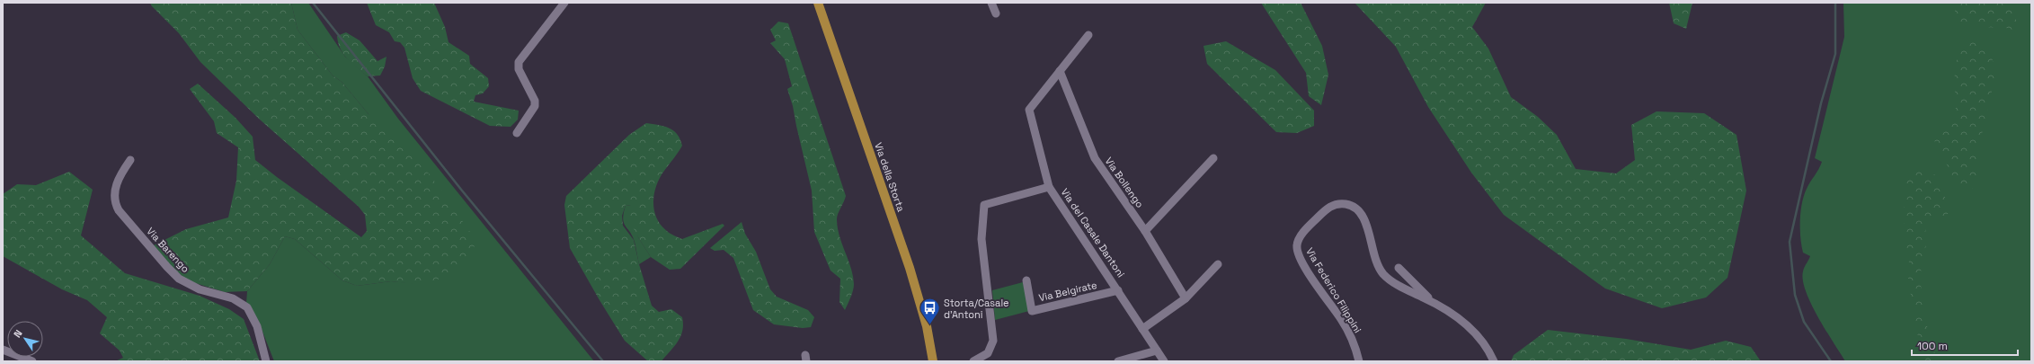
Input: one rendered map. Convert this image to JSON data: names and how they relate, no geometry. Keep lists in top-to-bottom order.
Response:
{
  "streets": {
    "main road": ["Via della Storta"],
    "street": [
      "Via Bollengo",
      "Via del Casale Dantoni",
      "Via Barengo",
      "Via Federico Filippini",
      "Via Belgirate"
    ]
  },
  "crossings": [
    ["Via del Casale Dantoni", "Via Belgirate"]
  ],
  "places": {
    "bus stop": ["Storta/Casale d'Antoni"]
  },
  "scale_bar": "100 m",
  "north": "top left"
}
